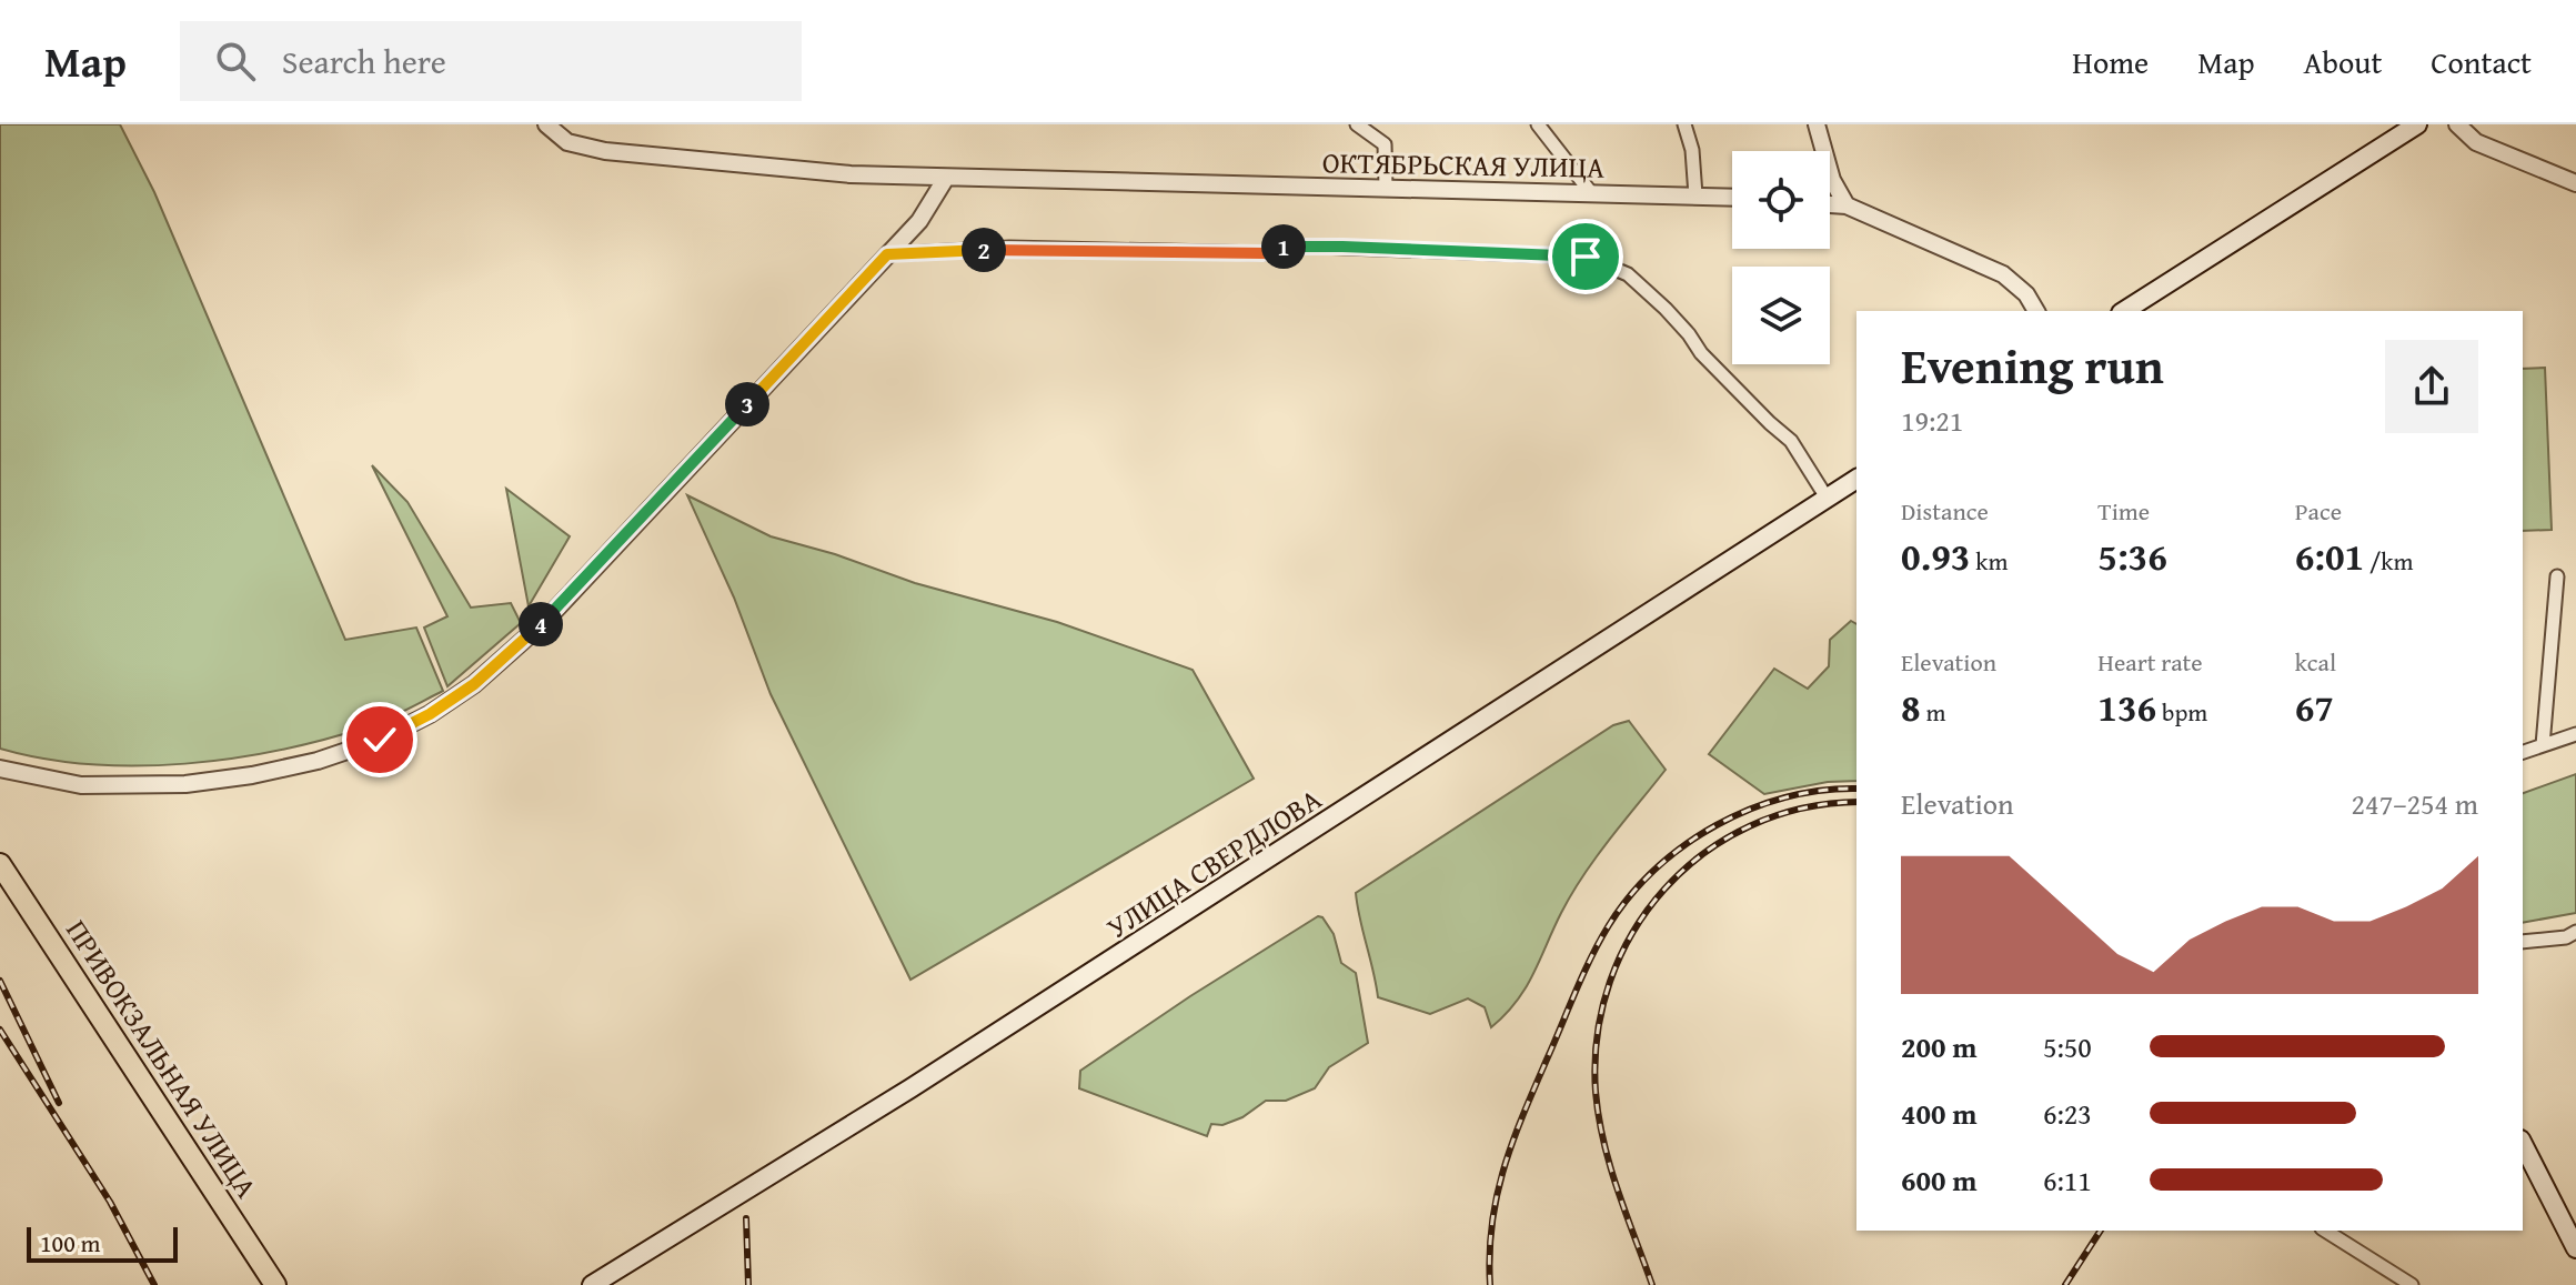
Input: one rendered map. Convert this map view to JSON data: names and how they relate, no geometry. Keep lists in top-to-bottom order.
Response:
{
  "streets": {
    "main road": ["УЛИЦА СВЕРДЛОВА", "ПРИВОКЗАЛЬНАЯ УЛИЦА"],
    "street": ["ОКТЯБРЬСКАЯ УЛИЦА"]
  },
  "scale_bar": "100 m",
  "page": {
    "header": "Map",
    "search": "Search here",
    "nav": [
      "Home",
      "Map",
      "About",
      "Contact"
    ],
    "pins": [
      "1",
      "2",
      "3",
      "4"
    ],
    "heading": ["Evening run", "19:21"],
    "stats": [
      ["Distance", "0.93 km"],
      ["Time", "5:36"],
      ["Pace", "6:01 /km"],
      ["Elevation", "8 m"],
      ["Heart rate", "136 bpm"],
      ["kcal", "67"]
    ],
    "chart": ["Elevation", "247–254 m"],
    "list": [
      {
        "name": "200 m",
        "note": "5:50"
      },
      {
        "name": "400 m",
        "note": "6:23"
      },
      {
        "name": "600 m",
        "note": "6:11"
      }
    ],
    "scale": "100 m"
  }
}
